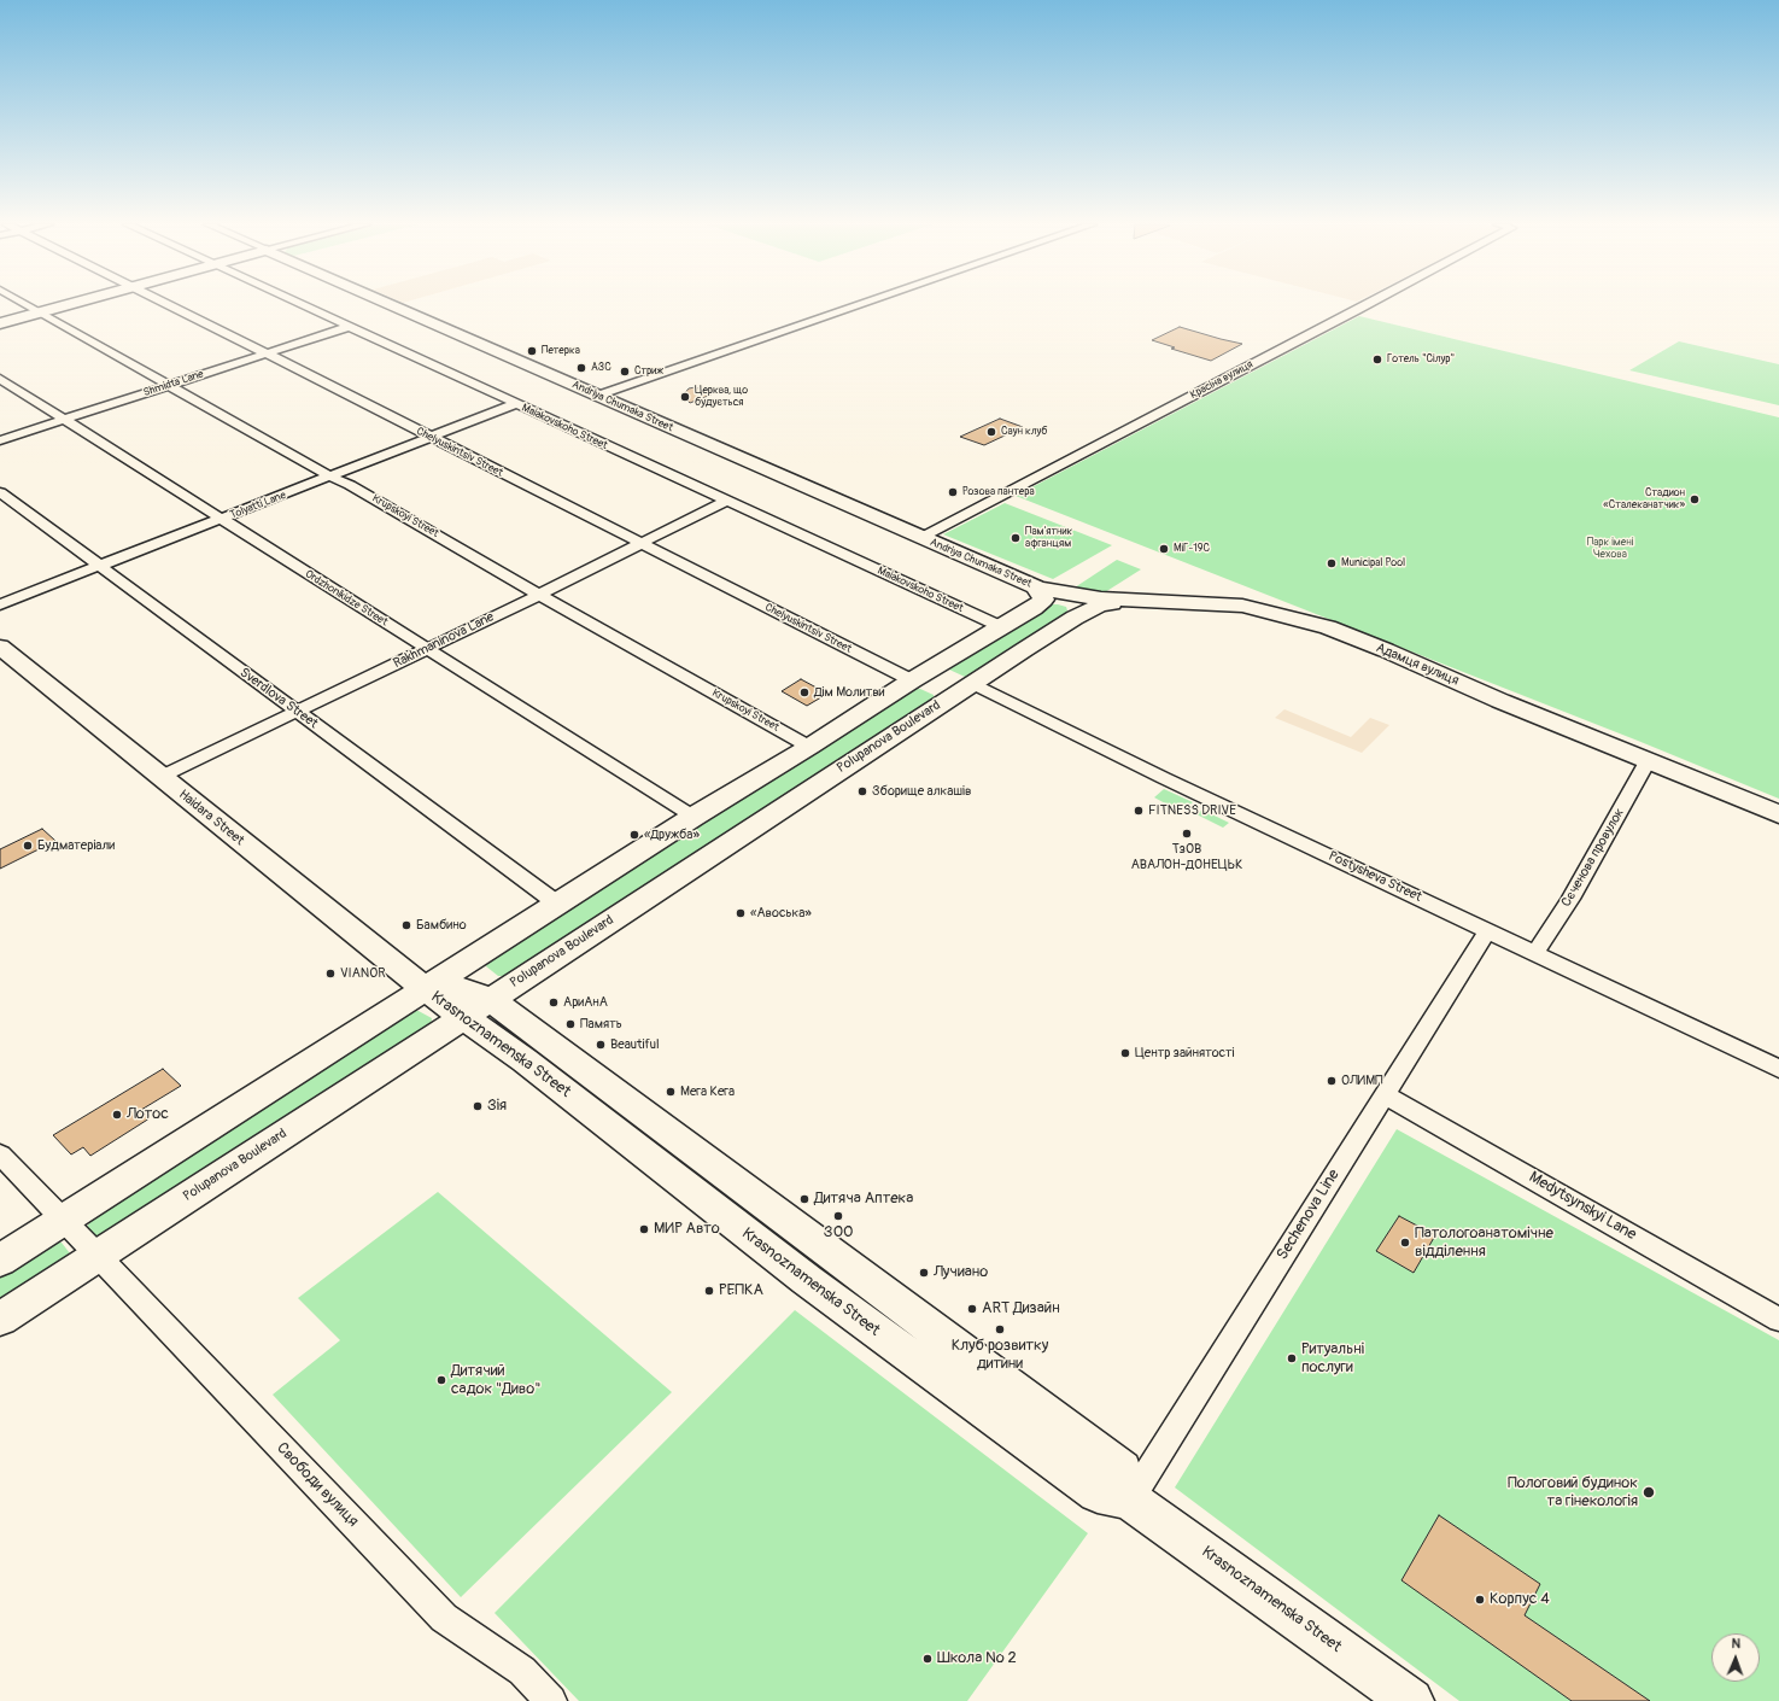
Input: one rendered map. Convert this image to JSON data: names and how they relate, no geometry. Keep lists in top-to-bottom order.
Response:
{
  "streets": {
    "street": [
      "Красіна вулиця",
      "Shmidta Lane",
      "Andriya Chumaka Street",
      "Maiakovskoho Street",
      "Chelyuskintsiv Street",
      "Tolyatti Lane",
      "Krupskoyi Street",
      "Ordzhonikidze Street",
      "Rakhmaninova Lane",
      "Адамця вулиця",
      "Sverdlova Street",
      "Polupanova Boulevard",
      "Haidara Street",
      "Сєченова провулок",
      "Postysheva Street",
      "Krasnoznamenska Street",
      "Medytsynskyi Lane",
      "Sechenova Line",
      "Свободи вулиця"
    ]
  },
  "crossings": [
    ["Красіна вулиця", "Andriya Chumaka Street"],
    ["Shmidta Lane", "Maiakovskoho Street"],
    ["Shmidta Lane", "Chelyuskintsiv Street"],
    ["Shmidta Lane", "Krupskoyi Street"],
    ["Shmidta Lane", "Ordzhonikidze Street"],
    ["Andriya Chumaka Street", "Polupanova Boulevard"],
    ["Maiakovskoho Street", "Tolyatti Lane"],
    ["Maiakovskoho Street", "Rakhmaninova Lane"],
    ["Chelyuskintsiv Street", "Tolyatti Lane"],
    ["Chelyuskintsiv Street", "Rakhmaninova Lane"],
    ["Tolyatti Lane", "Krupskoyi Street"],
    ["Tolyatti Lane", "Ordzhonikidze Street"],
    ["Tolyatti Lane", "Sverdlova Street"],
    ["Krupskoyi Street", "Rakhmaninova Lane"],
    ["Ordzhonikidze Street", "Rakhmaninova Lane"],
    ["Rakhmaninova Lane", "Sverdlova Street"],
    ["Rakhmaninova Lane", "Haidara Street"],
    ["Адамця вулиця", "Polupanova Boulevard"],
    ["Адамця вулиця", "Сєченова провулок"],
    ["Polupanova Boulevard", "Postysheva Street"],
    ["Polupanova Boulevard", "Krasnoznamenska Street"],
    ["Polupanova Boulevard", "Свободи вулиця"],
    ["Haidara Street", "Krasnoznamenska Street"],
    ["Сєченова провулок", "Postysheva Street"],
    ["Postysheva Street", "Sechenova Line"],
    ["Krasnoznamenska Street", "Sechenova Line"],
    ["Medytsynskyi Lane", "Sechenova Line"]
  ],
  "parks": ["Парк імені Чехова"],
  "places": [
    "Петерка",
    "Готель \"Сілур\"",
    "АЗС",
    "Стриж",
    "Церква, що будується",
    "Саун клуб",
    "Розова пантера",
    "Стадион «Сталеканатчик»",
    "Пам'ятник афганцям",
    "МіГ-19С",
    "Municipal Pool",
    "Дім Молитви",
    "Зборище алкашів",
    "FITNESS DRIVE",
    "ТзОВ АВАЛОН-ДОНЕЦЬК",
    "«Дружба»",
    "Будматеріали",
    "«Авоська»",
    "Бамбино",
    "VIANOR",
    "АриАнА",
    "Память",
    "Beautiful",
    "Центр зайнятості",
    "ОЛИМП",
    "Мега Кега",
    "Зія",
    "Лотос",
    "Дитяча Аптека",
    "ЗОО",
    "МИР Авто",
    "Патологоанатомічне відділення",
    "Лучиано",
    "РЕПКА",
    "ART Дизайн",
    "Клуб розвитку дитини",
    "Ритуальні послуги",
    "Дитячий садок \"Диво\"",
    "Пологовий будинок та гінекологія",
    "Корпус 4",
    "Школа № 2"
  ],
  "north": "top"
}
